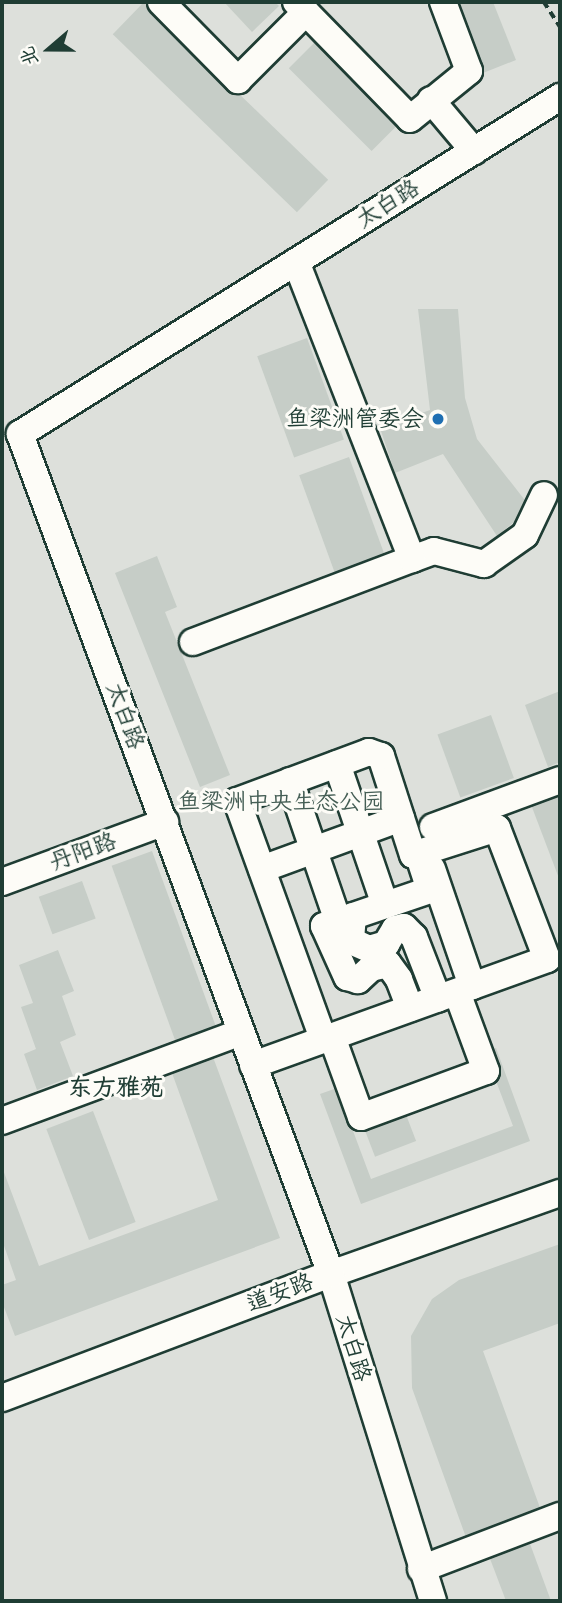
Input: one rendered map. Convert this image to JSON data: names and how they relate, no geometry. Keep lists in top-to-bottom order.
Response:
{
  "streets": {
    "street": ["太白路", "丹阳路", "道安路"]
  },
  "crossings": [
    ["太白路", "丹阳路"],
    ["太白路", "道安路"]
  ],
  "districts": ["东方雅苑"],
  "parks": ["鱼梁洲中央生态公园"],
  "places": ["鱼梁洲管委会"],
  "north": "left"
}
